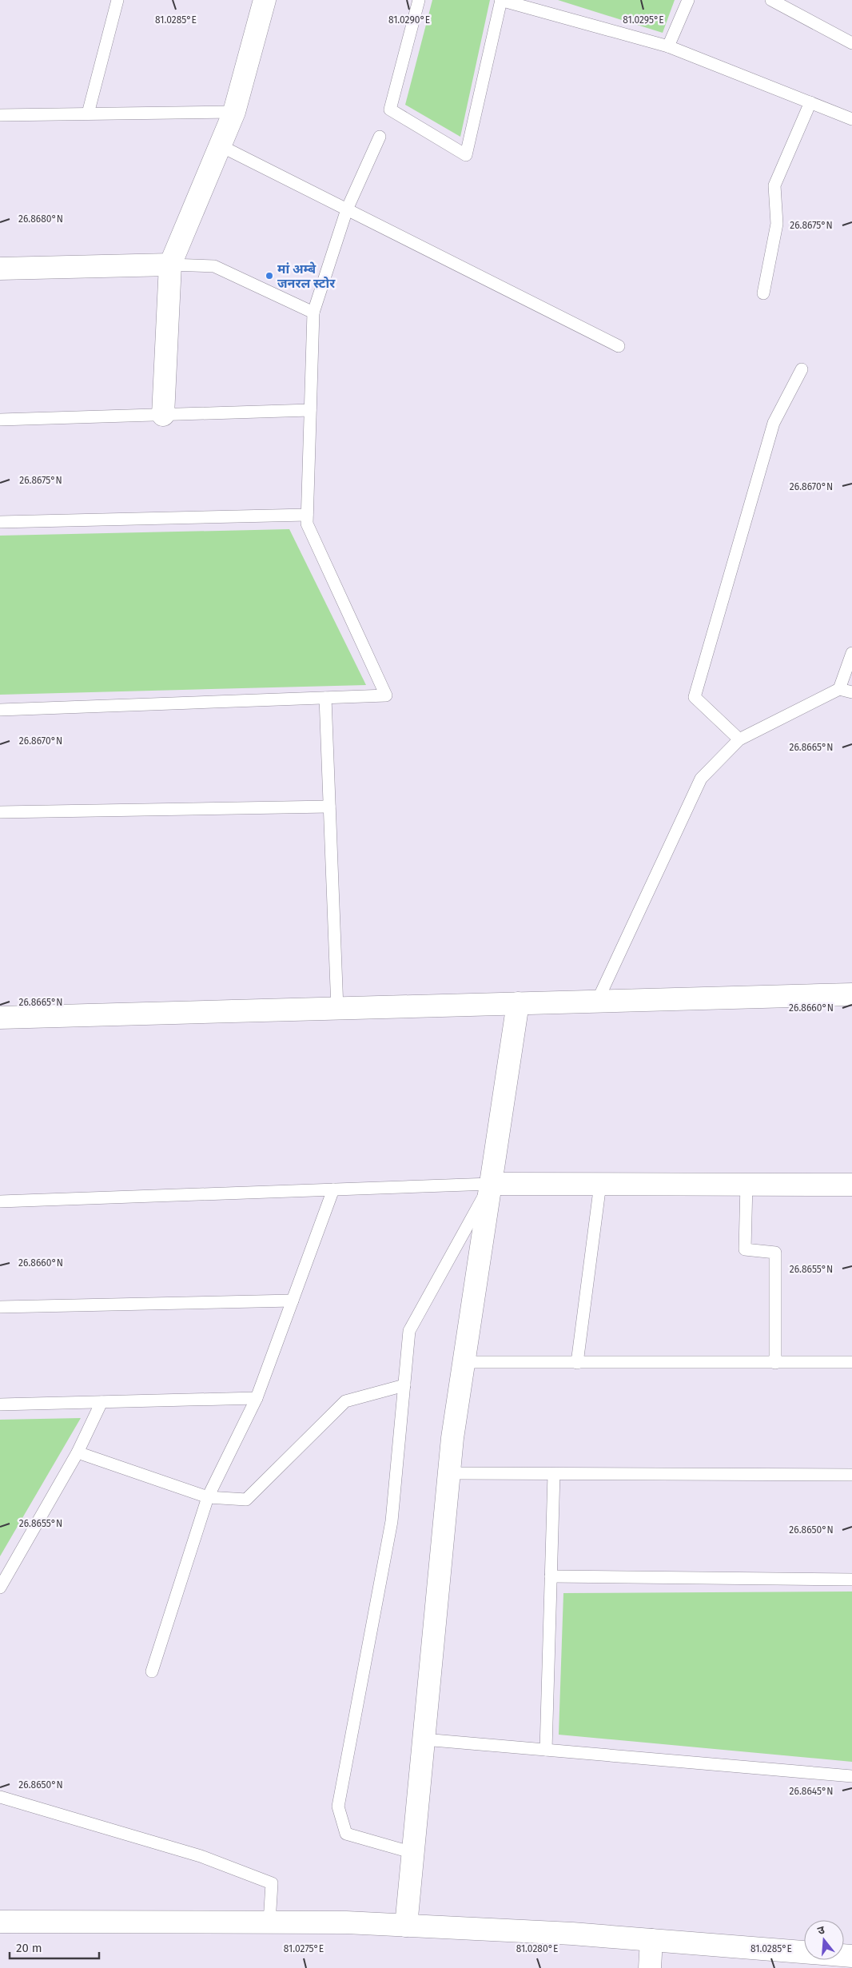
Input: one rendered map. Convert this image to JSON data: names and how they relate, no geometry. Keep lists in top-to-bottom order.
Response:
{
  "places": ["मां अम्बे जनरल स्टोर"],
  "scale_bar": "20 m",
  "north": "top",
  "coordinates": [
    "81.0285°E",
    "81.0290°E",
    "81.0295°E",
    "26.8680°N",
    "26.8675°N",
    "26.8670°N",
    "26.8665°N",
    "26.8660°N",
    "26.8655°N",
    "26.8650°N",
    "26.8645°N",
    "81.0275°E",
    "81.0280°E"
  ]
}
